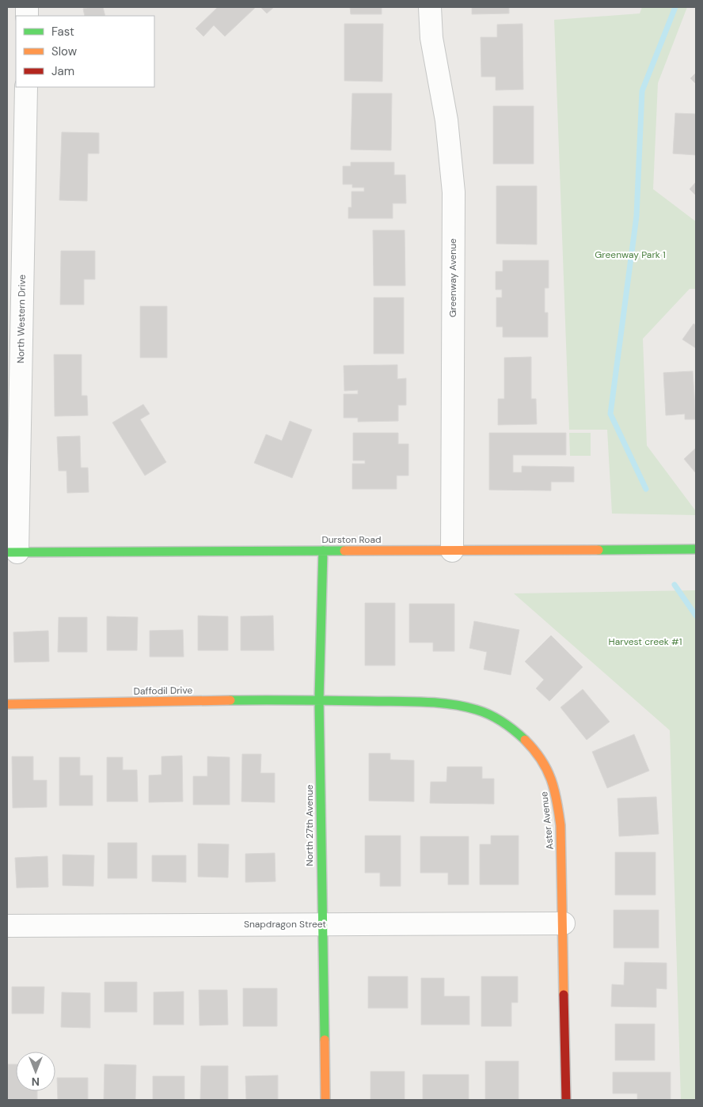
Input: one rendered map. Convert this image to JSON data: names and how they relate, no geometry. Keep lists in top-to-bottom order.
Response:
{
  "streets": {
    "street": [
      "Greenway Avenue",
      "North Western Drive",
      "Durston Road",
      "Daffodil Drive",
      "Aster Avenue",
      "North 27th Avenue",
      "Snapdragon Street"
    ]
  },
  "crossings": [
    ["Greenway Avenue", "Durston Road"],
    ["North Western Drive", "Durston Road"],
    ["Durston Road", "North 27th Avenue"],
    ["Daffodil Drive", "Aster Avenue"],
    ["Daffodil Drive", "North 27th Avenue"],
    ["Aster Avenue", "North 27th Avenue"],
    ["Aster Avenue", "Snapdragon Street"],
    ["North 27th Avenue", "Snapdragon Street"]
  ],
  "parks": ["Greenway Park 1", "Harvest creek #1"],
  "legend": ["Fast", "Slow", "Jam"],
  "north": "bottom"
}
